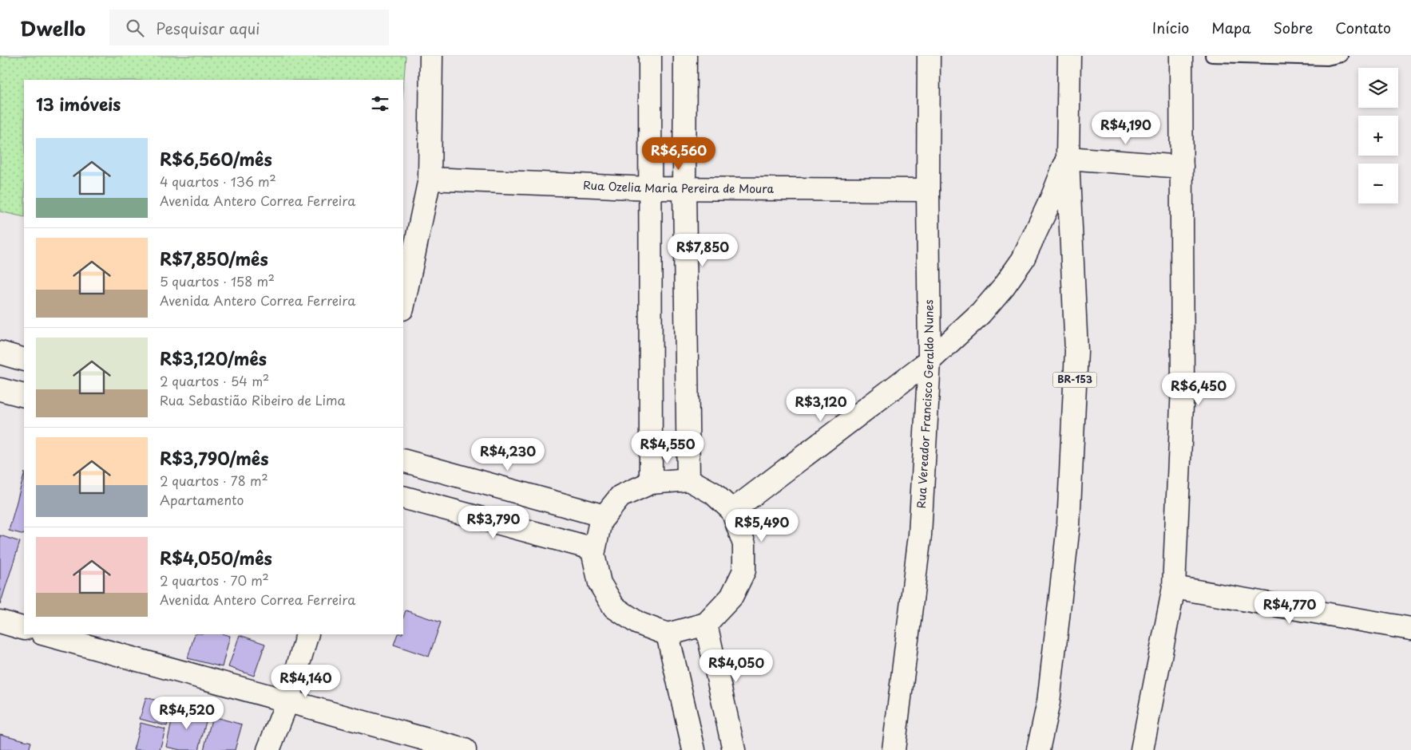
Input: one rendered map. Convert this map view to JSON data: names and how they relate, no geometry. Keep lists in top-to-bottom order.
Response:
{
  "streets": {
    "main road": ["Rua Ozelia Maria Pereira de Moura", "BR-153", "Rua Vereador Francisco Geraldo Nunes"]
  },
  "crossings": [
    ["Rua Ozelia Maria Pereira de Moura", "Rua Vereador Francisco Geraldo Nunes"]
  ],
  "page": {
    "header": "Dwello",
    "search": "Pesquisar aqui",
    "nav": [
      "Início",
      "Mapa",
      "Sobre",
      "Contato"
    ],
    "map_buttons": ["+", "−"],
    "heading": "13 imóveis",
    "price": [
      "R$4,190",
      "R$6,560",
      "R$7,850",
      "R$6,450",
      "R$3,120",
      "R$4,550",
      "R$4,230",
      "R$3,790",
      "R$5,490",
      "R$4,770",
      "R$4,050",
      "R$4,140",
      "R$4,520"
    ],
    "list": [
      {
        "name": "R$6,560/mês",
        "note": "4 quartos · 136 m² · Avenida Antero Correa Ferreira"
      },
      {
        "name": "R$7,850/mês",
        "note": "5 quartos · 158 m² · Avenida Antero Correa Ferreira"
      },
      {
        "name": "R$3,120/mês",
        "note": "2 quartos · 54 m² · Rua Sebastião Ribeiro de Lima"
      },
      {
        "name": "R$3,790/mês",
        "note": "2 quartos · 78 m² · Apartamento"
      },
      {
        "name": "R$4,050/mês",
        "note": "2 quartos · 70 m² · Avenida Antero Correa Ferreira"
      }
    ]
  }
}
